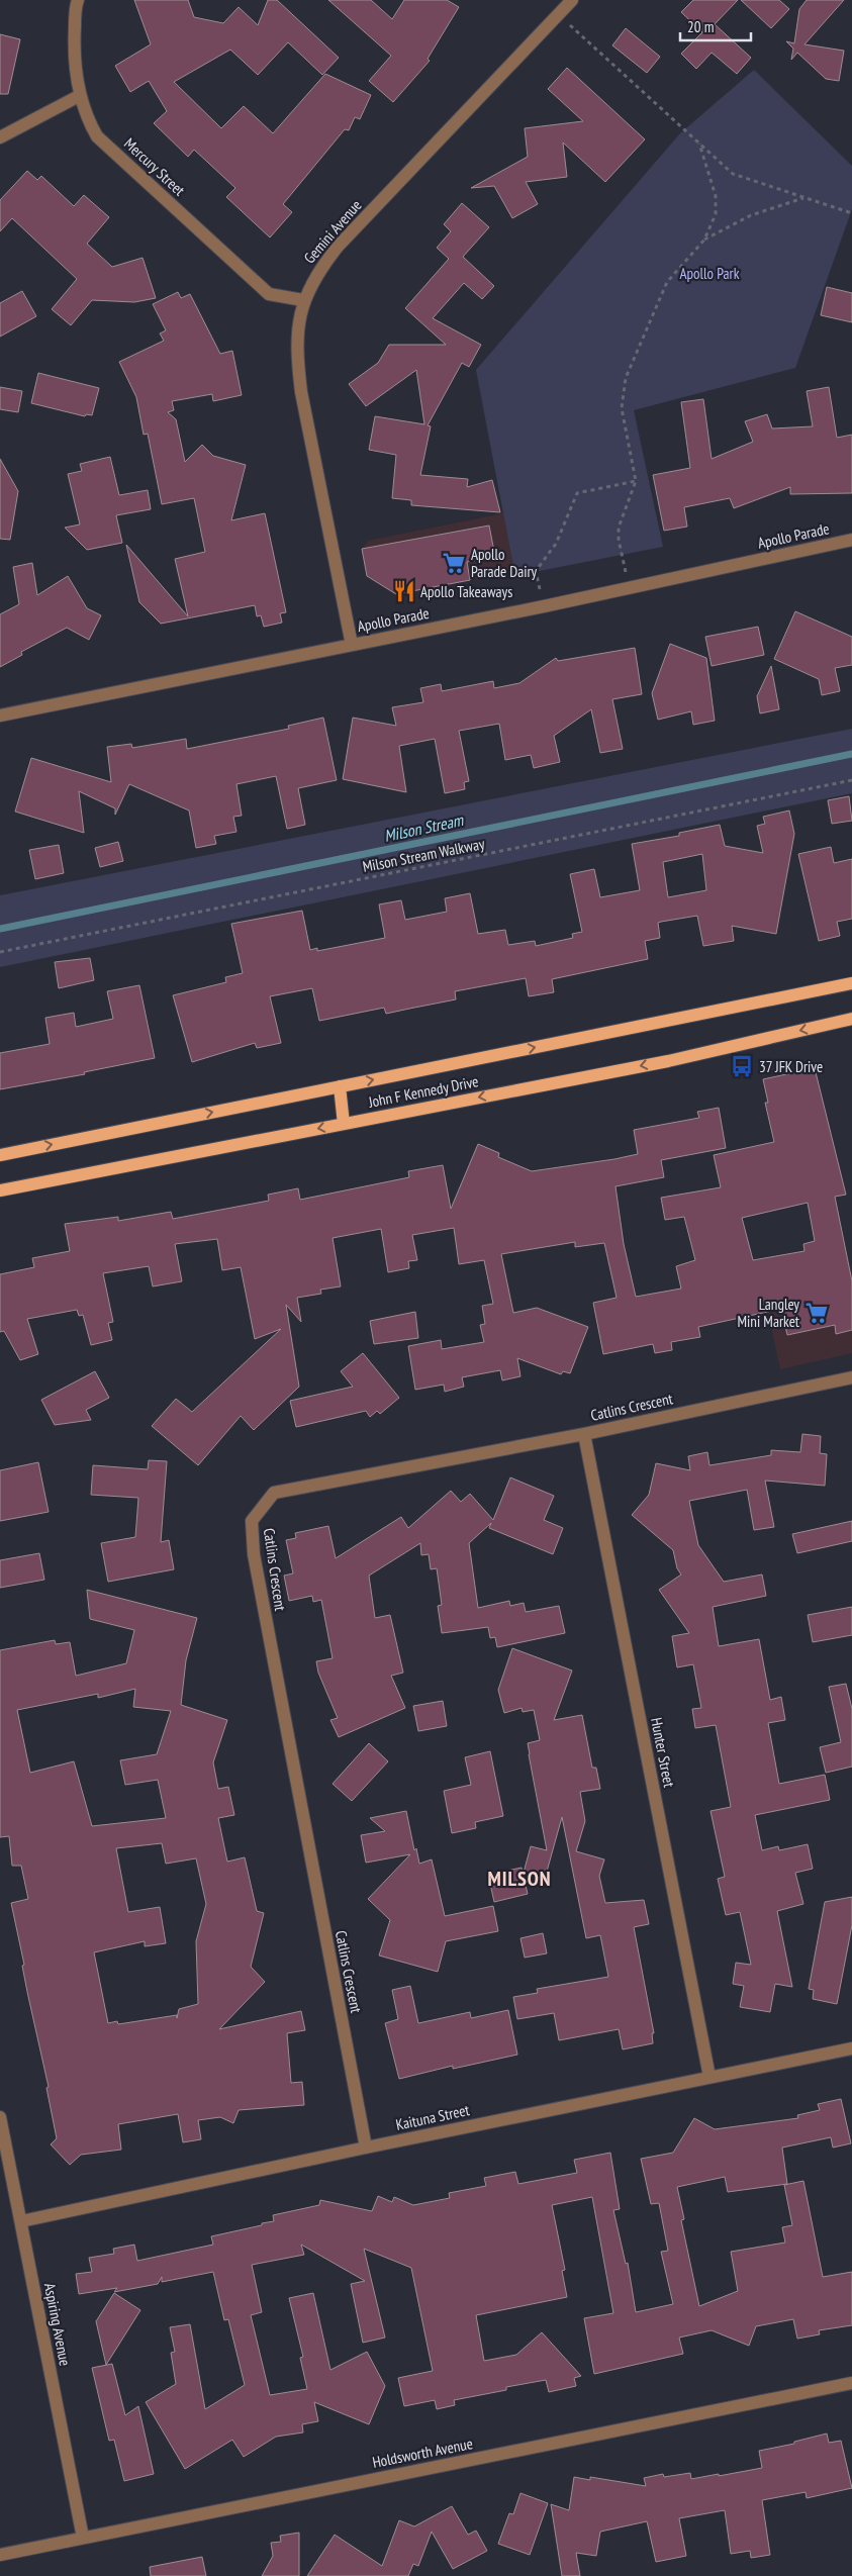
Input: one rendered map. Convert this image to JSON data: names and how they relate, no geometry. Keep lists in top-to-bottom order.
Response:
{
  "streets": {
    "main road": ["John F Kennedy Drive"],
    "street": [
      "Mercury Street",
      "Gemini Avenue",
      "Apollo Parade",
      "Catlins Crescent",
      "Hunter Street",
      "Kaituna Street",
      "Aspiring Avenue",
      "Holdsworth Avenue"
    ],
    "path": ["Milson Stream Walkway"]
  },
  "crossings": [
    ["Mercury Street", "Gemini Avenue"],
    ["Gemini Avenue", "Apollo Parade"],
    ["Catlins Crescent", "Hunter Street"],
    ["Catlins Crescent", "Kaituna Street"],
    ["Hunter Street", "Kaituna Street"],
    ["Kaituna Street", "Aspiring Avenue"],
    ["Aspiring Avenue", "Holdsworth Avenue"]
  ],
  "districts": ["MILSON"],
  "water": ["Milson Stream"],
  "parks": ["Apollo Park"],
  "places": {
    "supermarket": ["Apollo Parade Dairy", "Langley Mini Market"],
    "restaurant": ["Apollo Takeaways"],
    "bus stop": ["37 JFK Drive"]
  },
  "scale_bar": "20 m"
}
